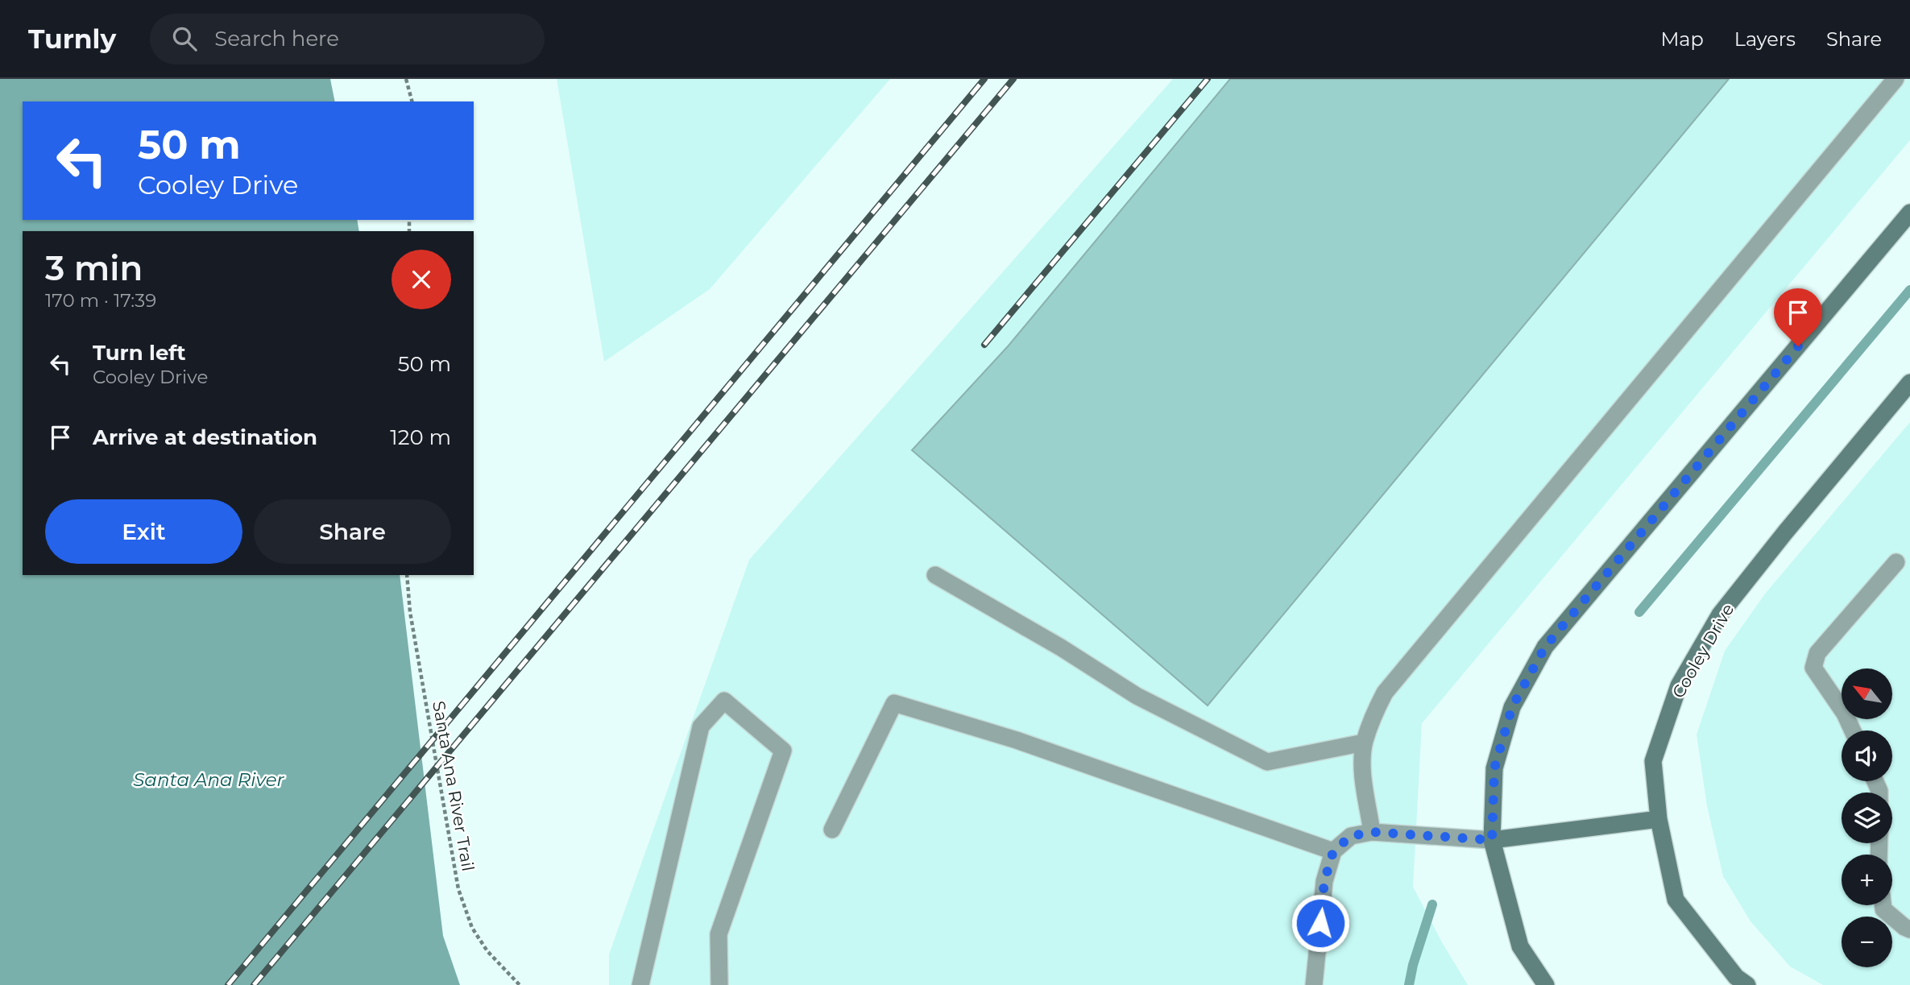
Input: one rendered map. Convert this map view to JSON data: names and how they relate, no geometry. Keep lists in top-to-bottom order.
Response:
{
  "streets": {
    "street": ["Cooley Drive"],
    "path": ["Santa Ana River Trail"]
  },
  "water": ["Santa Ana River"],
  "north": "top left",
  "page": {
    "header": "Turnly",
    "search": "Search here",
    "nav": ["Map", "Layers", "Share"],
    "turn": ["50 m", "Cooley Drive"],
    "heading": ["3 min", "170 m · 17:39"],
    "list": [
      {
        "name": "Turn left",
        "note": "Cooley Drive",
        "value": "50 m"
      },
      {
        "name": "Arrive at destination",
        "value": "120 m"
      }
    ],
    "buttons": ["Exit", "Share"],
    "map_buttons": ["+", "−"]
  }
}
